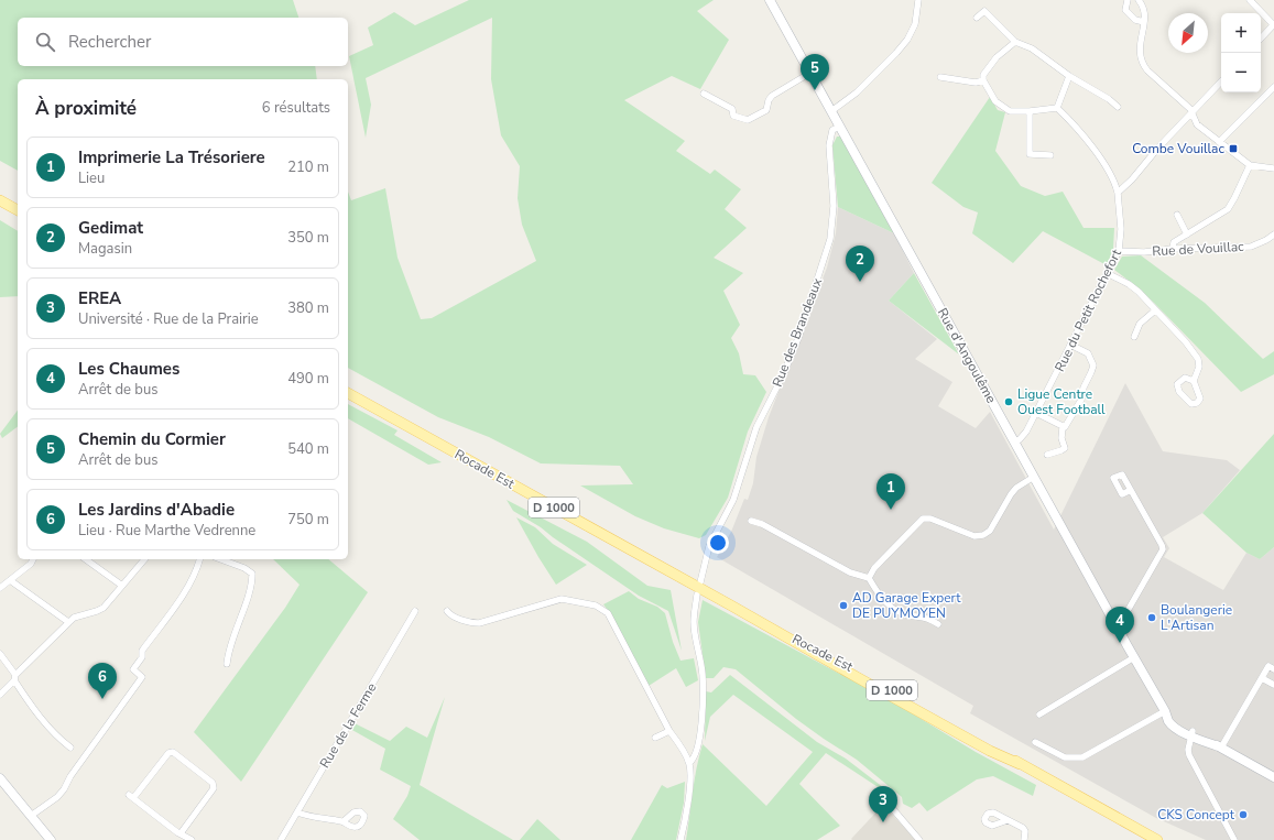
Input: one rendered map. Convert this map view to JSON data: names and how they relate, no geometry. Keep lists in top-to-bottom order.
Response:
{
  "streets": {
    "main road": ["Rocade Est", "D 1000"],
    "street": [
      "Rue de Vouillac",
      "Rue du Petit Rochefort",
      "Rue des Brandeaux",
      "Rue d'Angoulême",
      "Rue de la Ferme"
    ]
  },
  "crossings": [
    ["Rue de Vouillac", "Rue du Petit Rochefort"],
    ["Rue du Petit Rochefort", "Rue d'Angoulême"],
    ["Rue des Brandeaux", "Rue d'Angoulême"]
  ],
  "places": {
    "transit": ["Combe Vouillac"],
    "other": [
      "Ligue Centre Ouest Football",
      "AD Garage Expert DE PUYMOYEN",
      "Boulangerie L'Artisan",
      "CKS Concept"
    ]
  },
  "north": "bottom left",
  "page": {
    "map_buttons": ["+", "−"],
    "search": "Rechercher",
    "pins": [
      "5",
      "2",
      "1",
      "4",
      "6",
      "3"
    ],
    "heading": ["À proximité", "6 résultats"],
    "list": [
      {
        "mark": "1",
        "name": "Imprimerie La Trésoriere",
        "note": "Lieu",
        "value": "210 m"
      },
      {
        "mark": "2",
        "name": "Gedimat",
        "note": "Magasin",
        "value": "350 m"
      },
      {
        "mark": "3",
        "name": "EREA",
        "note": "Université · Rue de la Prairie",
        "value": "380 m"
      },
      {
        "mark": "4",
        "name": "Les Chaumes",
        "note": "Arrêt de bus",
        "value": "490 m"
      },
      {
        "mark": "5",
        "name": "Chemin du Cormier",
        "note": "Arrêt de bus",
        "value": "540 m"
      },
      {
        "mark": "6",
        "name": "Les Jardins d'Abadie",
        "note": "Lieu · Rue Marthe Vedrenne",
        "value": "750 m"
      }
    ]
  }
}
